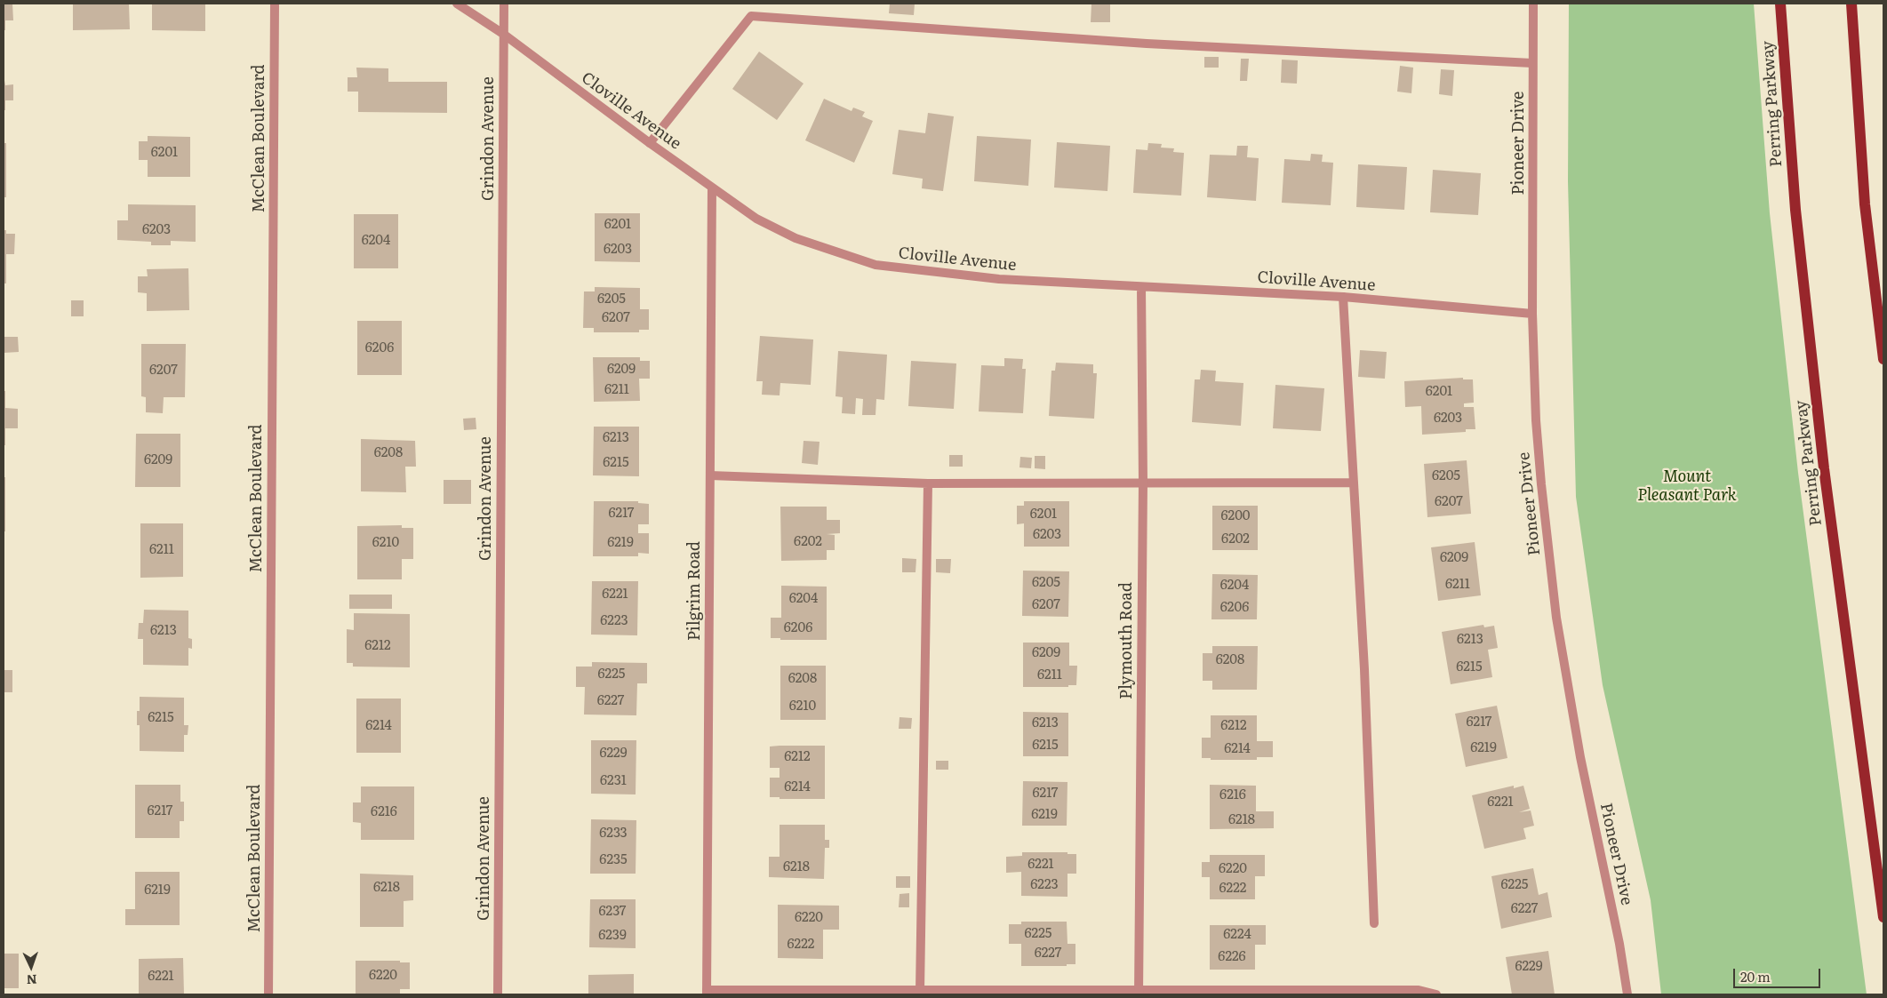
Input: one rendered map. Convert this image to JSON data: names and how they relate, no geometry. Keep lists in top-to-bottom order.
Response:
{
  "streets": {
    "main road": ["Perring Parkway"],
    "street": [
      "Cloville Avenue",
      "McClean Boulevard",
      "Grindon Avenue",
      "Pioneer Drive",
      "Pilgrim Road",
      "Plymouth Road"
    ]
  },
  "crossings": [
    ["Cloville Avenue", "Grindon Avenue"],
    ["Cloville Avenue", "Pioneer Drive"],
    ["Cloville Avenue", "Pilgrim Road"],
    ["Cloville Avenue", "Plymouth Road"]
  ],
  "parks": ["Mount Pleasant Park"],
  "house_numbers": [
    "6201",
    "6201",
    "6203",
    "6204",
    "6203",
    "6205",
    "6207",
    "6206",
    "6209",
    "6207",
    "6211",
    "6201",
    "6203",
    "6213",
    "6208",
    "6209",
    "6215",
    "6205",
    "6207",
    "6217",
    "6201",
    "6200",
    "6203",
    "6202",
    "6202",
    "6210",
    "6219",
    "6211",
    "6209",
    "6205",
    "6211",
    "6204",
    "6221",
    "6204",
    "6207",
    "6206",
    "6223",
    "6206",
    "6213",
    "6213",
    "6212",
    "6209",
    "6208",
    "6215",
    "6225",
    "6211",
    "6208",
    "6227",
    "6210",
    "6215",
    "6217",
    "6213",
    "6214",
    "6212",
    "6215",
    "6219",
    "6214",
    "6229",
    "6212",
    "6231",
    "6214",
    "6217",
    "6216",
    "6221",
    "6217",
    "6216",
    "6219",
    "6218",
    "6233",
    "6235",
    "6221",
    "6218",
    "6220",
    "6223",
    "6225",
    "6218",
    "6222",
    "6219",
    "6227",
    "6237",
    "6220",
    "6225",
    "6224",
    "6239",
    "6222",
    "6227",
    "6226",
    "6229",
    "6220",
    "6221"
  ],
  "scale_bar": "20 m",
  "north": "bottom"
}
